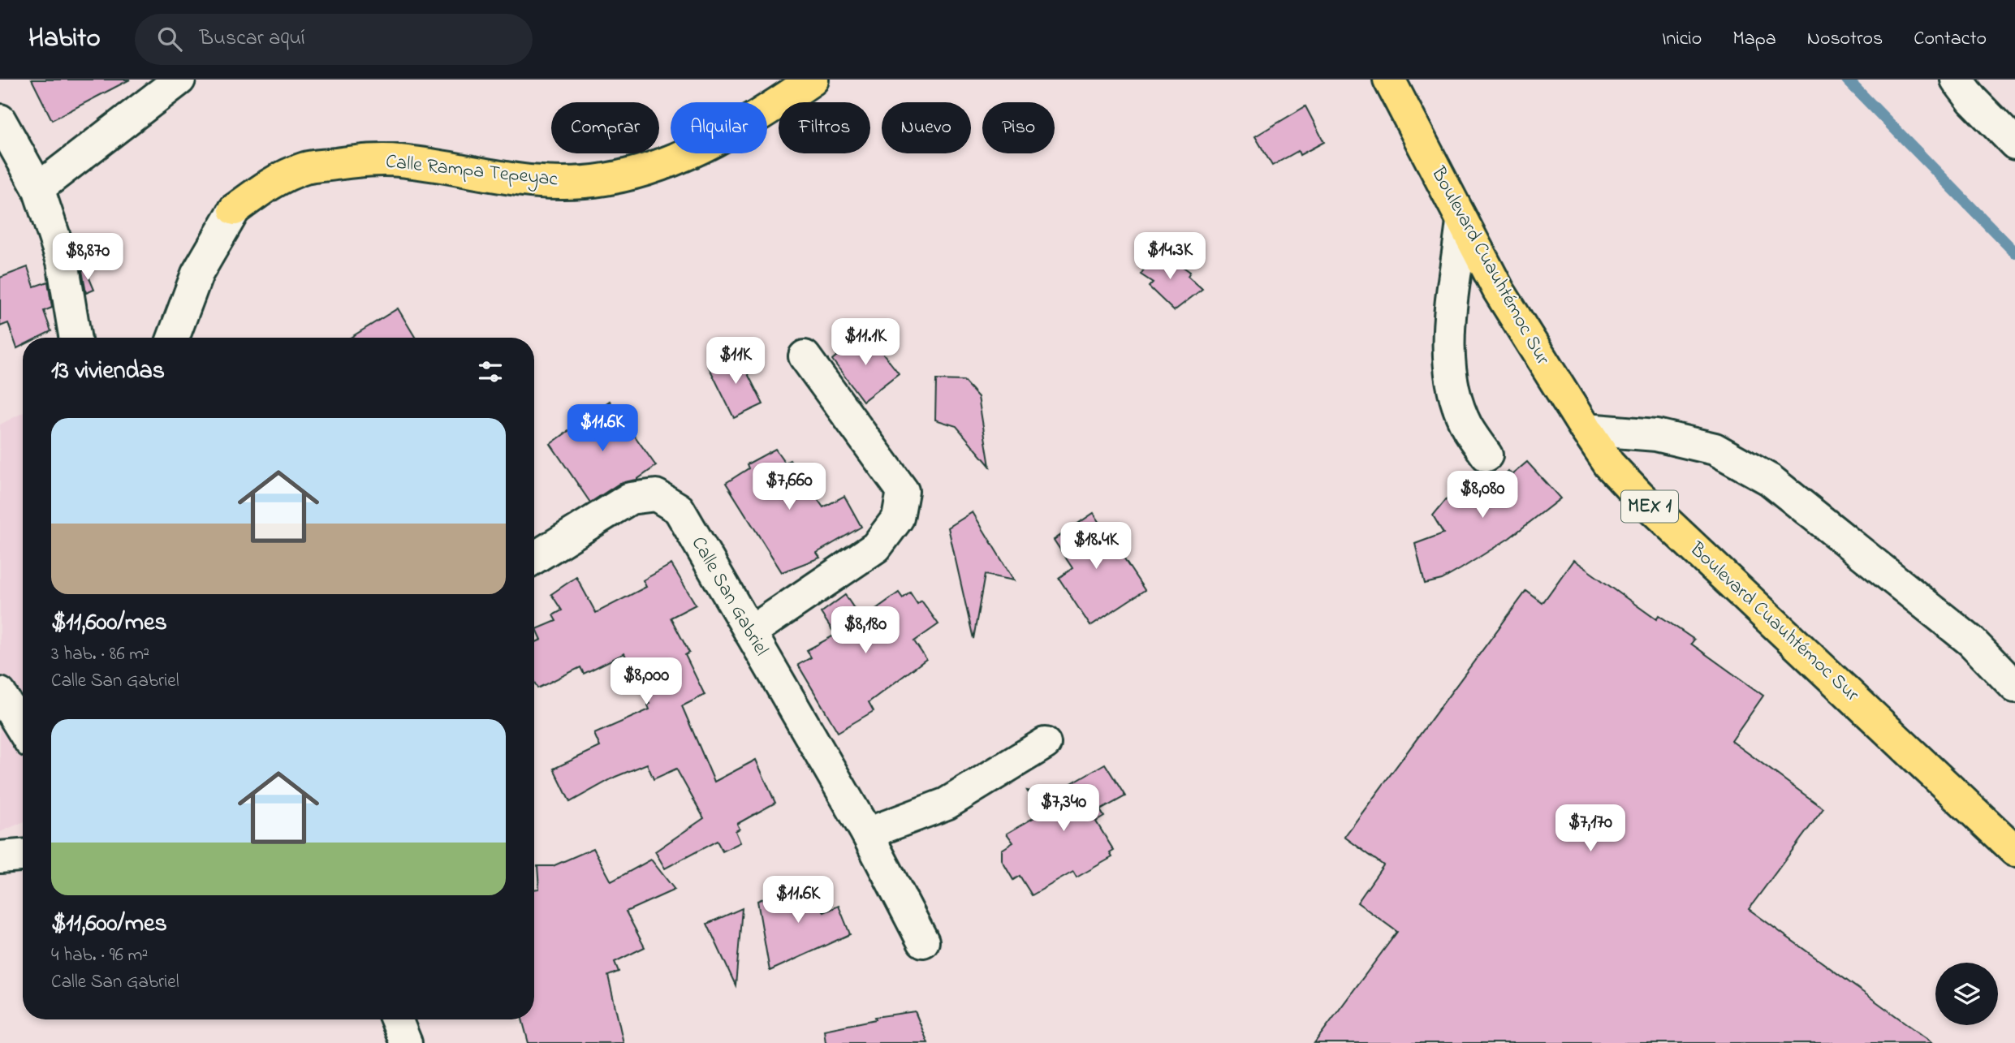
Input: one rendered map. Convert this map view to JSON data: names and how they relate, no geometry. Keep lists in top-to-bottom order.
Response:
{
  "streets": {
    "main road": ["Calle Rampa Tepeyac", "Boulevard Cuauhtémoc Sur", "MEX 1"],
    "street": ["Calle San Gabriel"]
  },
  "page": {
    "header": "Habito",
    "search": "Buscar aquí",
    "nav": [
      "Inicio",
      "Mapa",
      "Nosotros",
      "Contacto"
    ],
    "chip": [
      "Comprar",
      "Alquilar",
      "Filtros",
      "Nuevo",
      "Piso"
    ],
    "price": [
      "$14.3K",
      "$8,870",
      "$11.1K",
      "$11K",
      "$11.6K",
      "$7,660",
      "$8,080",
      "$18.4K",
      "$8,180",
      "$8,000",
      "$7,340",
      "$7,170",
      "$11.6K"
    ],
    "heading": "13 viviendas",
    "list": [
      {
        "name": "$11,600/mes",
        "note": "3 hab. · 86 m² · Calle San Gabriel"
      },
      {
        "name": "$11,600/mes",
        "note": "4 hab. · 96 m² · Calle San Gabriel"
      }
    ]
  }
}
